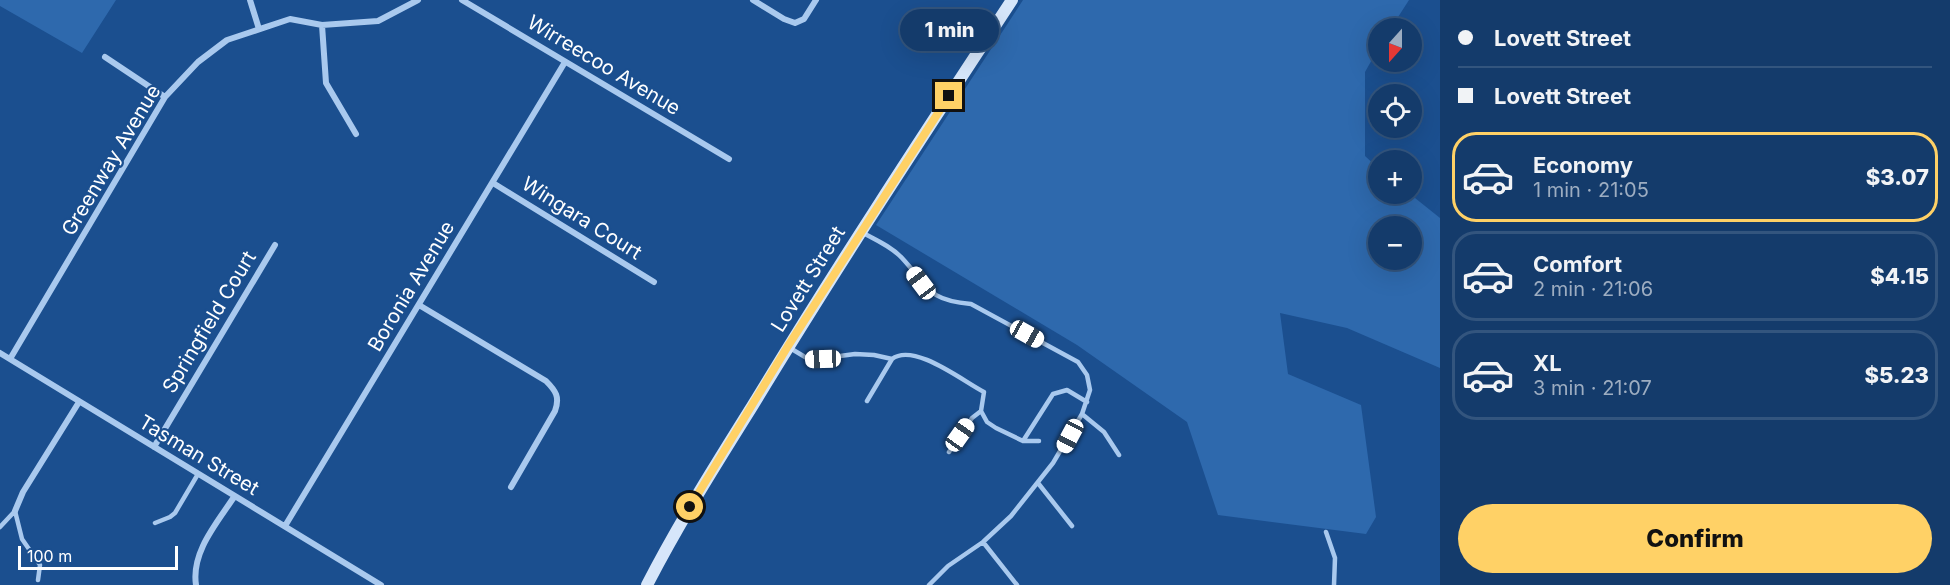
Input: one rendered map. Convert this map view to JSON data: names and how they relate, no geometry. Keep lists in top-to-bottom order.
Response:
{
  "streets": {
    "street": [
      "Wirreecoo Avenue",
      "Greenway Avenue",
      "Wingara Court",
      "Lovett Street",
      "Boronia Avenue",
      "Springfield Court",
      "Tasman Street"
    ]
  },
  "crossings": [
    ["Wirreecoo Avenue", "Boronia Avenue"],
    ["Greenway Avenue", "Tasman Street"],
    ["Wingara Court", "Boronia Avenue"],
    ["Boronia Avenue", "Tasman Street"],
    ["Springfield Court", "Tasman Street"]
  ],
  "scale_bar": "100 m",
  "north": "bottom",
  "page": {
    "banner": ["Lovett Street", "Lovett Street"],
    "bubble": "1 min",
    "map_buttons": ["+", "−"],
    "list": [
      {
        "name": "Economy",
        "note": "1 min · 21:05",
        "value": "$3.07"
      },
      {
        "name": "Comfort",
        "note": "2 min · 21:06",
        "value": "$4.15"
      },
      {
        "name": "XL",
        "note": "3 min · 21:07",
        "value": "$5.23"
      }
    ],
    "buttons": "Confirm",
    "scale": "100 m"
  }
}
